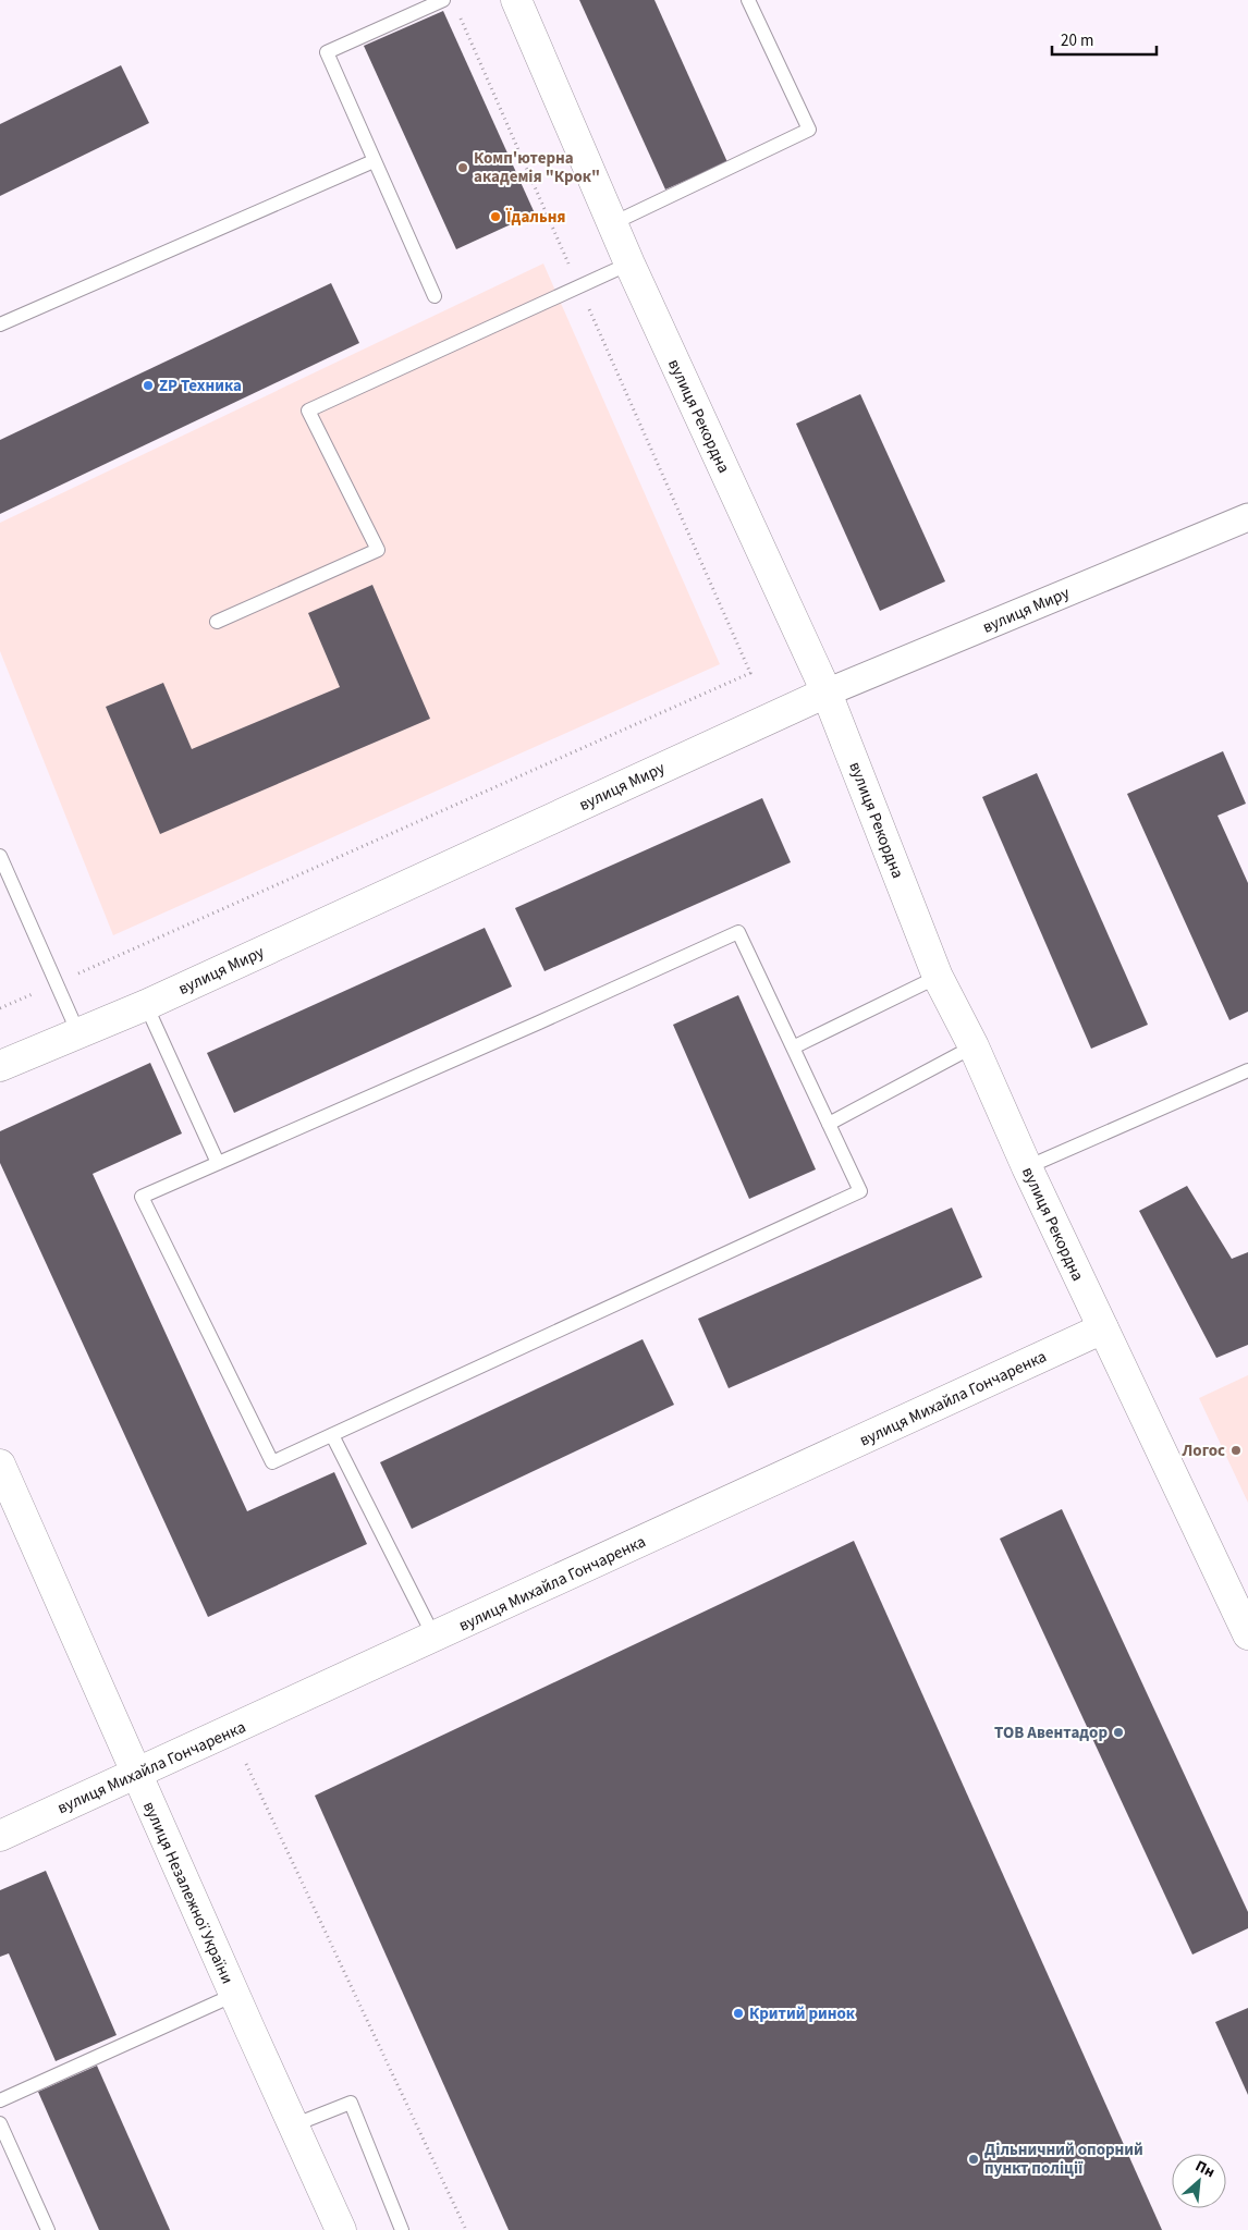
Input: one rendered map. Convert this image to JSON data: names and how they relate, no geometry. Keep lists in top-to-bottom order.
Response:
{
  "streets": {
    "street": [
      "вулиця Рекордна",
      "вулиця Миру",
      "вулиця Михайла Гончаренка",
      "вулиця Незалежної України"
    ]
  },
  "crossings": [
    ["вулиця Рекордна", "вулиця Миру"],
    ["вулиця Рекордна", "вулиця Михайла Гончаренка"],
    ["вулиця Михайла Гончаренка", "вулиця Незалежної України"]
  ],
  "places": [
    "Комп'ютерна академія \"Крок\"",
    "Їдальня",
    "ZP Техника",
    "Логос",
    "ТОВ Авентадор",
    "Критий ринок",
    "Дільничний опорний пункт поліції"
  ],
  "scale_bar": "20 m",
  "north": "top right"
}
